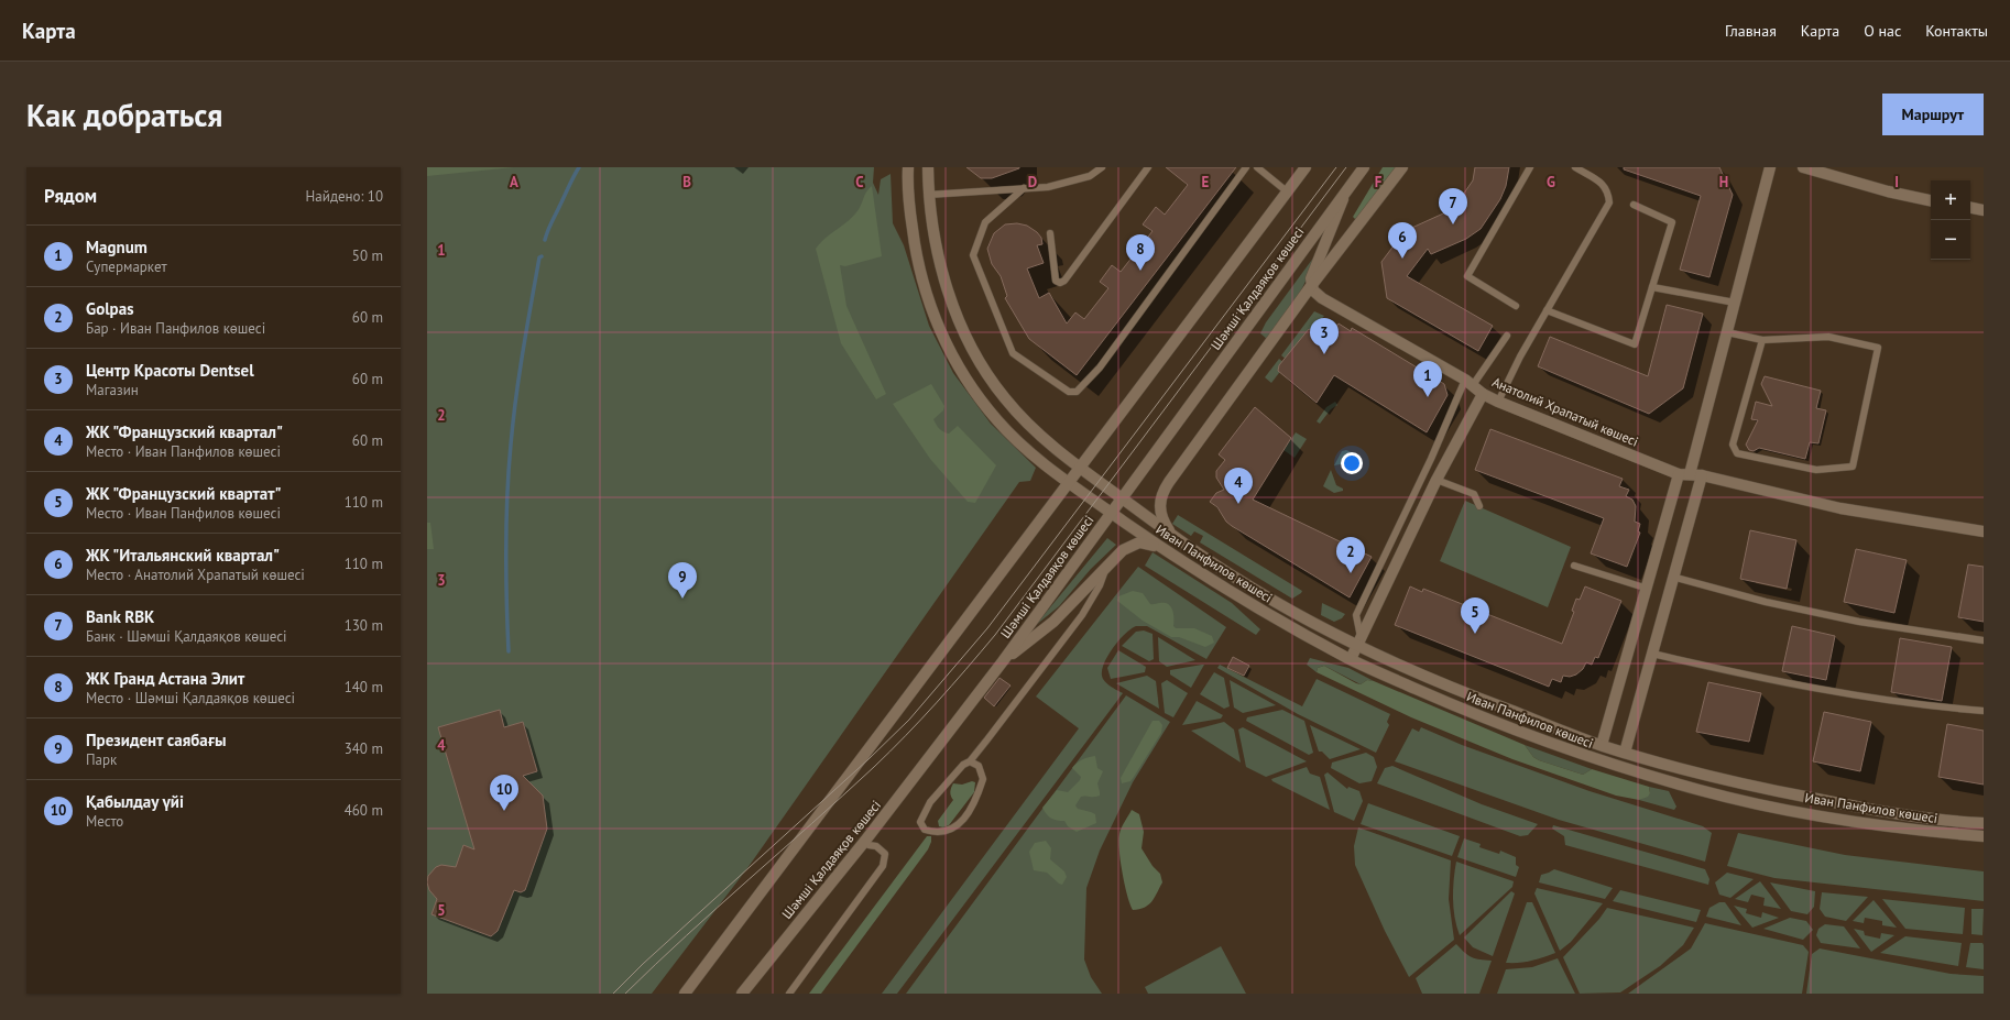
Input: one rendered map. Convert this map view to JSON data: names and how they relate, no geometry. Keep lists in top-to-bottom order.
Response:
{
  "streets": {
    "street": ["Шәмші Қалдаяқов көшесі", "Анатолий Храпатый көшесі", "Иван Панфилов көшесі"]
  },
  "crossings": [
    ["Шәмші Қалдаяқов көшесі", "Иван Панфилов көшесі"]
  ],
  "page": {
    "header": "Карта",
    "nav": [
      "Главная",
      "Карта",
      "О нас",
      "Контакты"
    ],
    "buttons": "Маршрут",
    "title": "Как добраться",
    "heading": ["Рядом", "Найдено: 10"],
    "map_buttons": ["+", "−"],
    "pins": [
      "7",
      "6",
      "8",
      "3",
      "1",
      "4",
      "2",
      "9",
      "5",
      "10"
    ],
    "list": [
      {
        "mark": "1",
        "name": "Magnum",
        "note": "Супермаркет",
        "value": "50 m"
      },
      {
        "mark": "2",
        "name": "Golpas",
        "note": "Бар · Иван Панфилов көшесі",
        "value": "60 m"
      },
      {
        "mark": "3",
        "name": "Центр Красоты Dentsel",
        "note": "Магазин",
        "value": "60 m"
      },
      {
        "mark": "4",
        "name": "ЖК \"Французский квартал\"",
        "note": "Место · Иван Панфилов көшесі",
        "value": "60 m"
      },
      {
        "mark": "5",
        "name": "ЖК \"Французский квартат\"",
        "note": "Место · Иван Панфилов көшесі",
        "value": "110 m"
      },
      {
        "mark": "6",
        "name": "ЖК \"Итальянский квартал\"",
        "note": "Место · Анатолий Храпатый көшесі",
        "value": "110 m"
      },
      {
        "mark": "7",
        "name": "Bank RBK",
        "note": "Банк · Шәмші Қалдаяқов көшесі",
        "value": "130 m"
      },
      {
        "mark": "8",
        "name": "ЖК Гранд Астана Элит",
        "note": "Место · Шәмші Қалдаяқов көшесі",
        "value": "140 m"
      },
      {
        "mark": "9",
        "name": "Президент саябағы",
        "note": "Парк",
        "value": "340 m"
      },
      {
        "mark": "10",
        "name": "Қабылдау үйі",
        "note": "Место",
        "value": "460 m"
      }
    ]
  },
  "grid": {
    "columns": [
      "A",
      "B",
      "C",
      "D",
      "E",
      "F",
      "G",
      "H",
      "I"
    ],
    "rows": [
      "1",
      "2",
      "3",
      "4",
      "5"
    ]
  }
}
